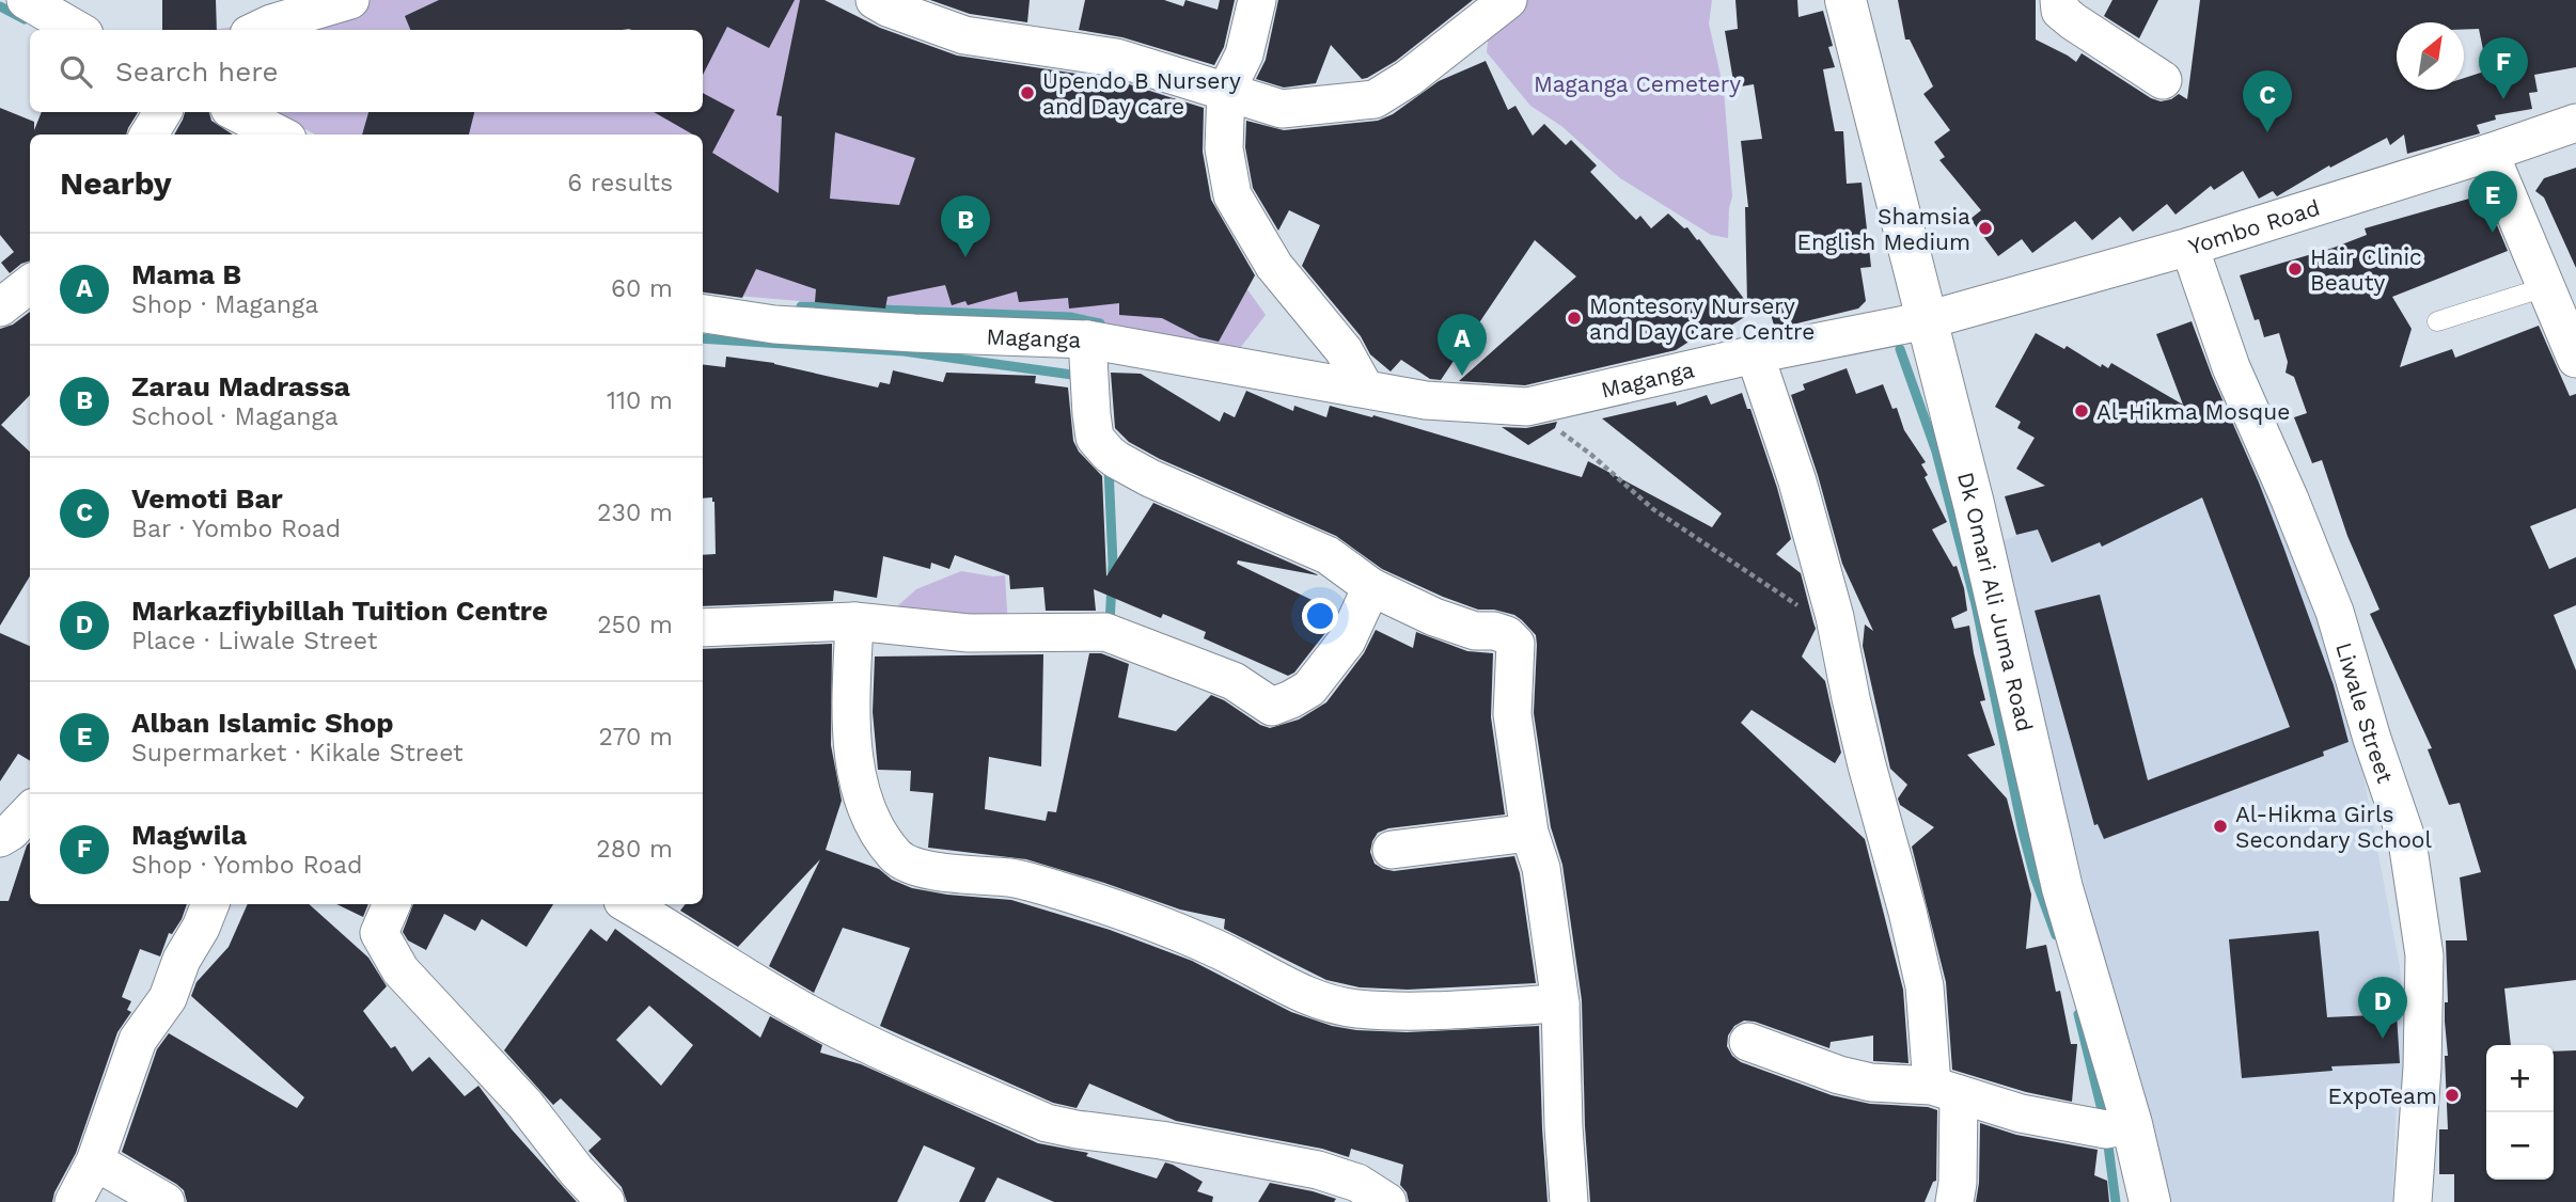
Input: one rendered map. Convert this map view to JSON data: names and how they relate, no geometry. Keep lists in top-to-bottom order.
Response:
{
  "streets": {
    "street": [
      "Yombo Road",
      "Maganga",
      "Dk Omari Ali Juma Road",
      "Liwale Street"
    ]
  },
  "crossings": [
    ["Yombo Road", "Maganga"],
    ["Yombo Road", "Dk Omari Ali Juma Road"],
    ["Yombo Road", "Liwale Street"],
    ["Maganga", "Dk Omari Ali Juma Road"]
  ],
  "parks": ["Maganga Cemetery"],
  "places": [
    "Upendo B Nursery and Day care",
    "Shamsia English Medium",
    "Hair Clinic Beauty",
    "Montesory Nursery and Day Care Centre",
    "Al-Hikma Mosque",
    "Al-Hikma Girls Secondary School",
    "ExpoTeam"
  ],
  "north": "top right",
  "page": {
    "search": "Search here",
    "pins": [
      "F",
      "C",
      "E",
      "B",
      "A",
      "D"
    ],
    "heading": ["Nearby", "6 results"],
    "list": [
      {
        "mark": "A",
        "name": "Mama B",
        "note": "Shop · Maganga",
        "value": "60 m"
      },
      {
        "mark": "B",
        "name": "Zarau Madrassa",
        "note": "School · Maganga",
        "value": "110 m"
      },
      {
        "mark": "C",
        "name": "Vemoti Bar",
        "note": "Bar · Yombo Road",
        "value": "230 m"
      },
      {
        "mark": "D",
        "name": "Markazfiybillah Tuition Centre",
        "note": "Place · Liwale Street",
        "value": "250 m"
      },
      {
        "mark": "E",
        "name": "Alban Islamic Shop",
        "note": "Supermarket · Kikale Street",
        "value": "270 m"
      },
      {
        "mark": "F",
        "name": "Magwila",
        "note": "Shop · Yombo Road",
        "value": "280 m"
      }
    ],
    "map_buttons": ["+", "−"]
  }
}
